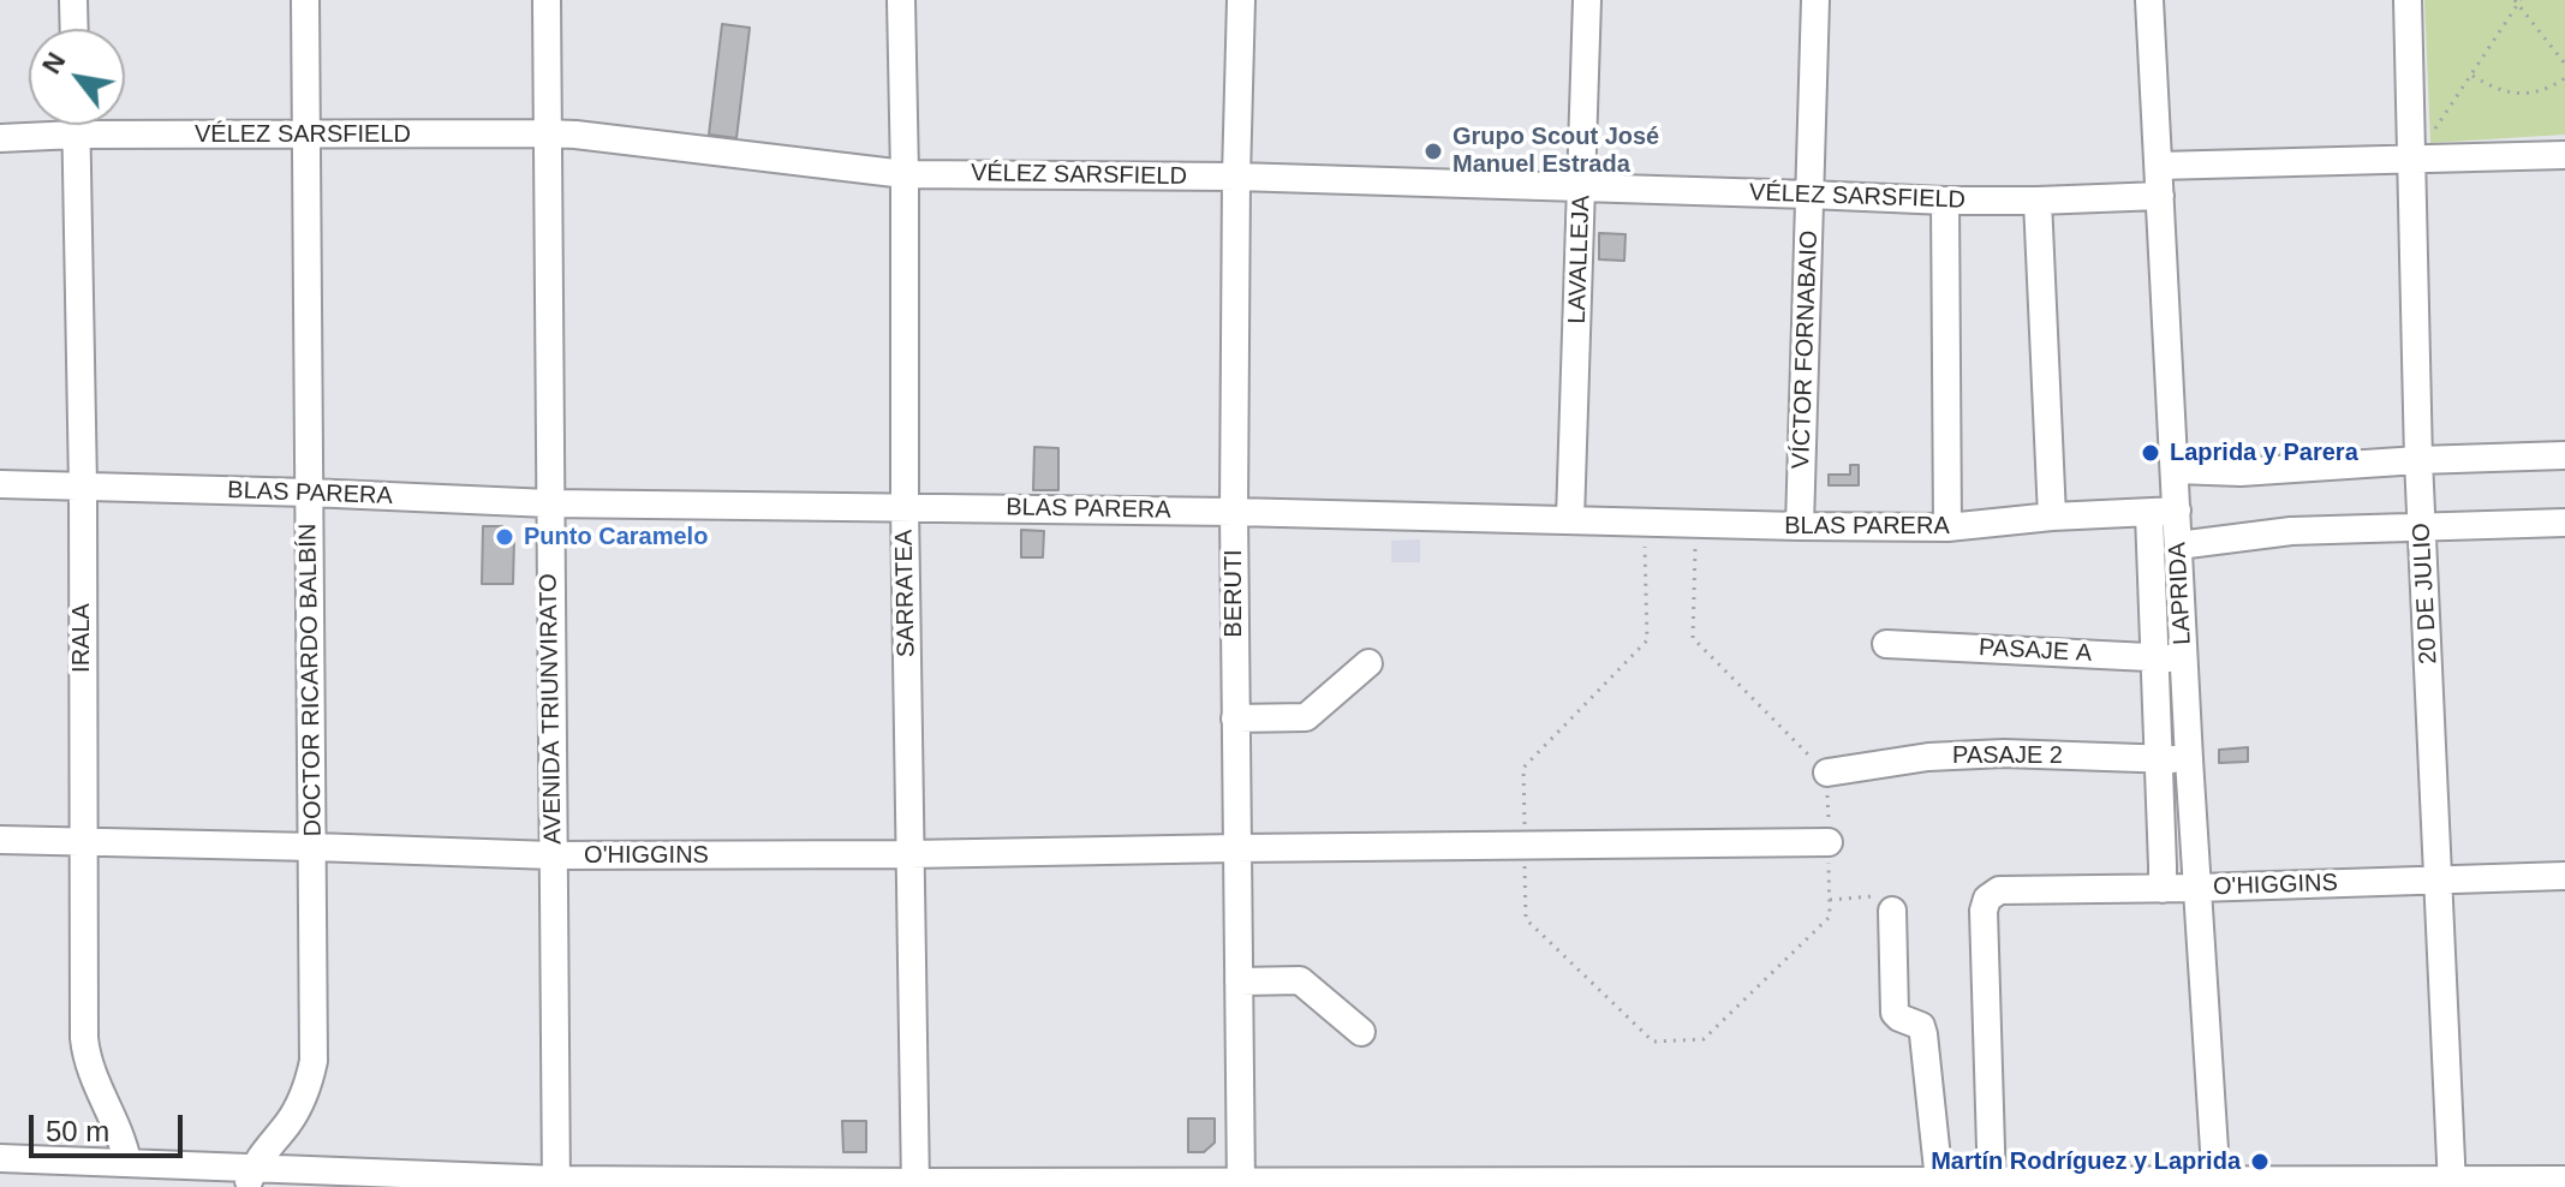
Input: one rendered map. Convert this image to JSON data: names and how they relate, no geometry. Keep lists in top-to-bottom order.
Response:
{
  "streets": {
    "street": [
      "VÉLEZ SARSFIELD",
      "LAVALLEJA",
      "VÍCTOR FORNABAIO",
      "BLAS PARERA",
      "SARRATEA",
      "BERUTI",
      "LAPRIDA",
      "20 DE JULIO",
      "IRALA",
      "PASAJE A",
      "DOCTOR RICARDO BALBÍN",
      "AVENIDA TRIUNVIRATO",
      "PASAJE 2",
      "O'HIGGINS"
    ]
  },
  "crossings": [
    ["VÉLEZ SARSFIELD", "LAVALLEJA"],
    ["VÉLEZ SARSFIELD", "VÍCTOR FORNABAIO"],
    ["VÉLEZ SARSFIELD", "SARRATEA"],
    ["VÉLEZ SARSFIELD", "BERUTI"],
    ["VÉLEZ SARSFIELD", "LAPRIDA"],
    ["VÉLEZ SARSFIELD", "IRALA"],
    ["VÉLEZ SARSFIELD", "DOCTOR RICARDO BALBÍN"],
    ["VÉLEZ SARSFIELD", "AVENIDA TRIUNVIRATO"],
    ["LAVALLEJA", "BLAS PARERA"],
    ["VÍCTOR FORNABAIO", "BLAS PARERA"],
    ["BLAS PARERA", "SARRATEA"],
    ["BLAS PARERA", "BERUTI"],
    ["BLAS PARERA", "LAPRIDA"],
    ["BLAS PARERA", "IRALA"],
    ["BLAS PARERA", "DOCTOR RICARDO BALBÍN"],
    ["BLAS PARERA", "AVENIDA TRIUNVIRATO"],
    ["SARRATEA", "O'HIGGINS"],
    ["BERUTI", "O'HIGGINS"],
    ["LAPRIDA", "PASAJE A"],
    ["LAPRIDA", "PASAJE 2"],
    ["LAPRIDA", "O'HIGGINS"],
    ["20 DE JULIO", "O'HIGGINS"],
    ["IRALA", "O'HIGGINS"],
    ["DOCTOR RICARDO BALBÍN", "O'HIGGINS"],
    ["AVENIDA TRIUNVIRATO", "O'HIGGINS"]
  ],
  "places": [
    "Grupo Scout José Manuel Estrada",
    "Laprida y Parera",
    "Punto Caramelo",
    "Martín Rodríguez y Laprida"
  ],
  "scale_bar": "50 m",
  "north": "top left"
}
